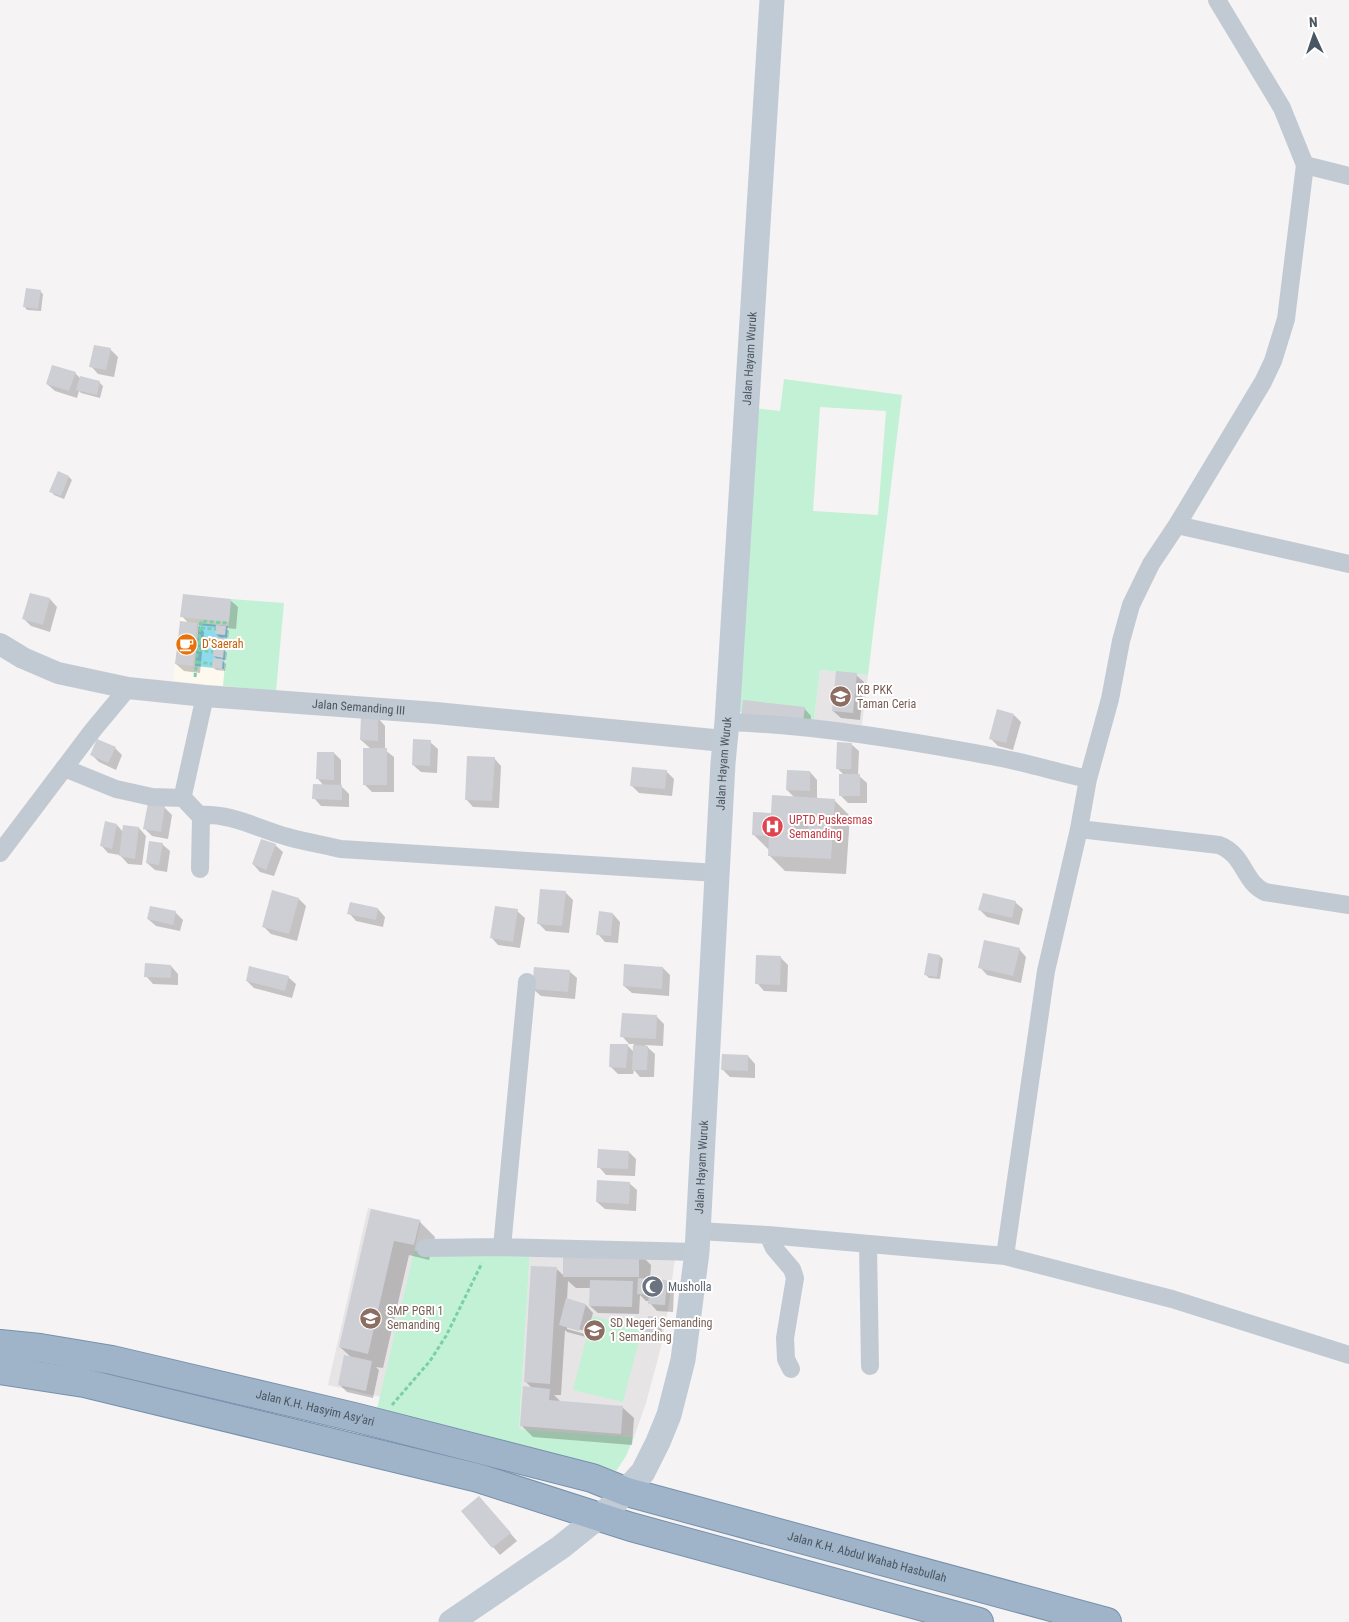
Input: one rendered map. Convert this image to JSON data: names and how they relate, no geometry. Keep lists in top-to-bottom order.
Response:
{
  "streets": {
    "highway": ["Jalan K.H. Hasyim Asy'ari", "Jalan K.H. Abdul Wahab Hasbullah"],
    "main road": ["Jalan Hayam Wuruk"],
    "street": ["Jalan Semanding III"]
  },
  "crossings": [
    ["Jalan Hayam Wuruk", "Jalan Semanding III"],
    ["Jalan Hayam Wuruk", "Jalan K.H. Hasyim Asy'ari"],
    ["Jalan Hayam Wuruk", "Jalan K.H. Abdul Wahab Hasbullah"],
    ["Jalan K.H. Hasyim Asy'ari", "Jalan K.H. Abdul Wahab Hasbullah"]
  ],
  "places": {
    "cafe": ["D'Saerah"],
    "school or university": ["KB PKK Taman Ceria", "SMP PGRI 1 Semanding", "SD Negeri Semanding 1 Semanding"],
    "hospital": ["UPTD Puskesmas Semanding"],
    "mosque": ["Musholla"]
  },
  "north": "top"
}
